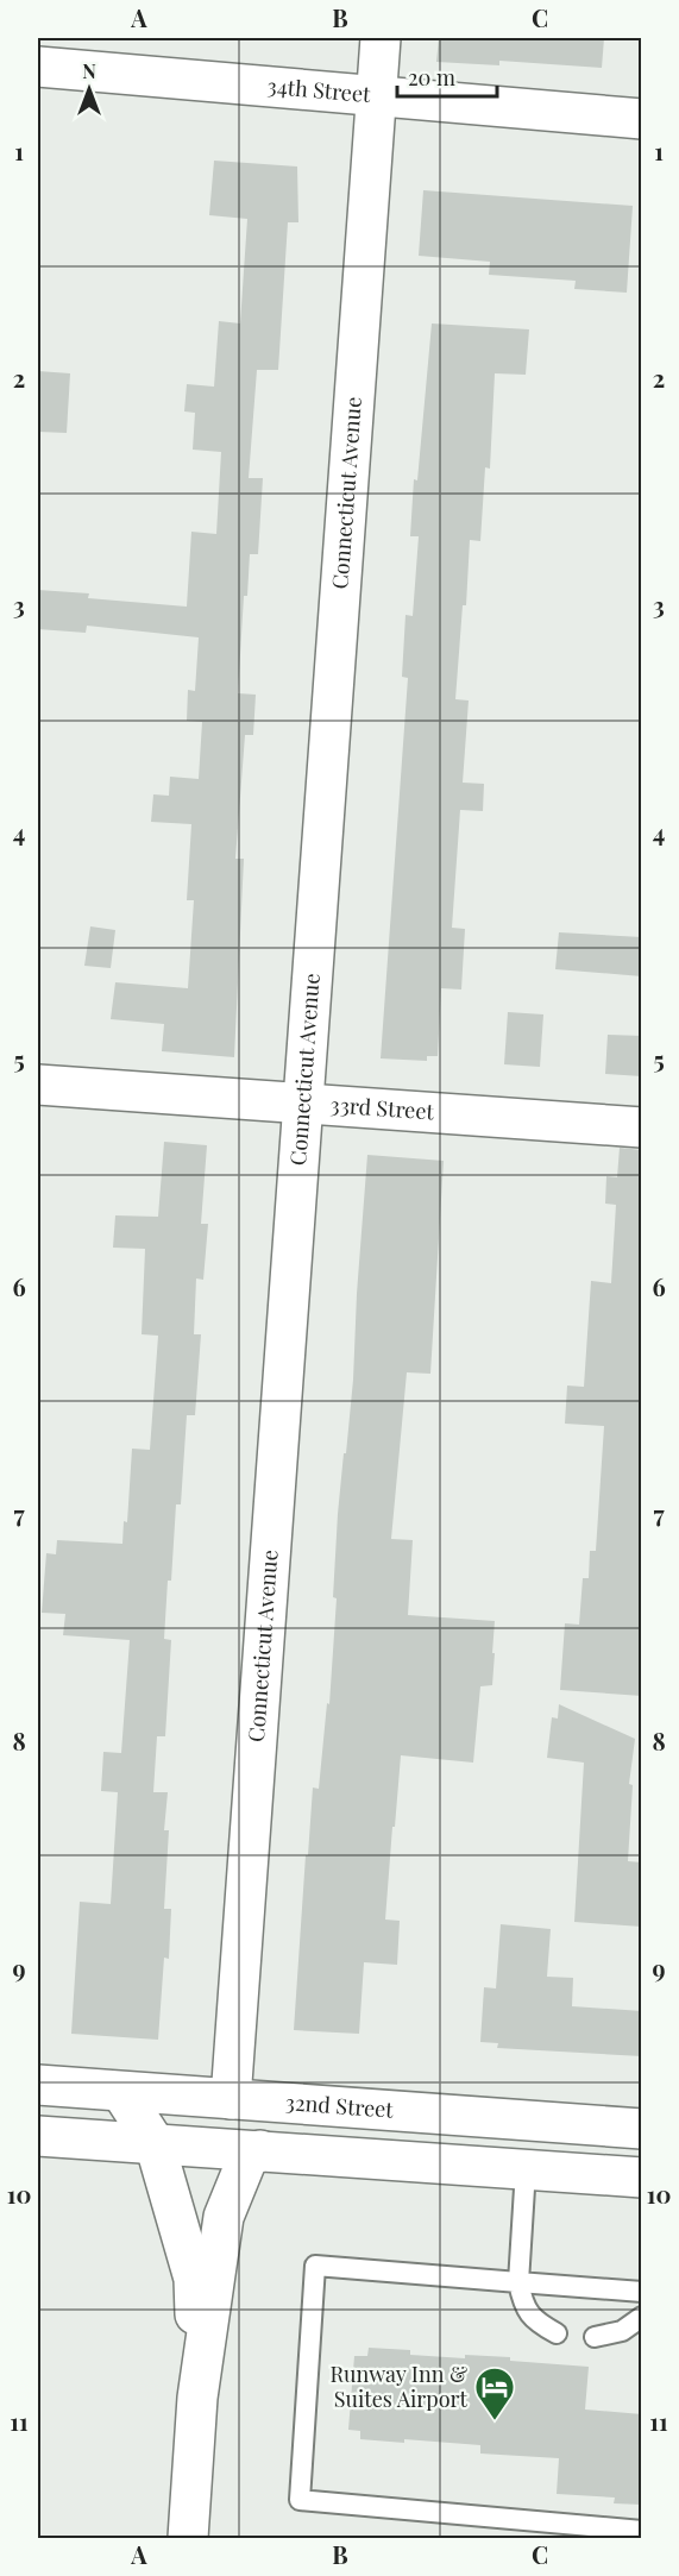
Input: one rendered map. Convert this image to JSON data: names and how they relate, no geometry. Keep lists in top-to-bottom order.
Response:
{
  "streets": {
    "main road": [
      "34th Street",
      "Connecticut Avenue",
      "33rd Street",
      "32nd Street"
    ]
  },
  "crossings": [
    ["34th Street", "Connecticut Avenue"],
    ["Connecticut Avenue", "33rd Street"],
    ["Connecticut Avenue", "32nd Street"]
  ],
  "places": {
    "hotel": ["Runway Inn & Suites Airport"]
  },
  "scale_bar": "20 m",
  "north": "top",
  "grid": {
    "columns": ["A", "B", "C"],
    "rows": [
      "1",
      "2",
      "3",
      "4",
      "5",
      "6",
      "7",
      "8",
      "9",
      "10",
      "11"
    ]
  }
}
